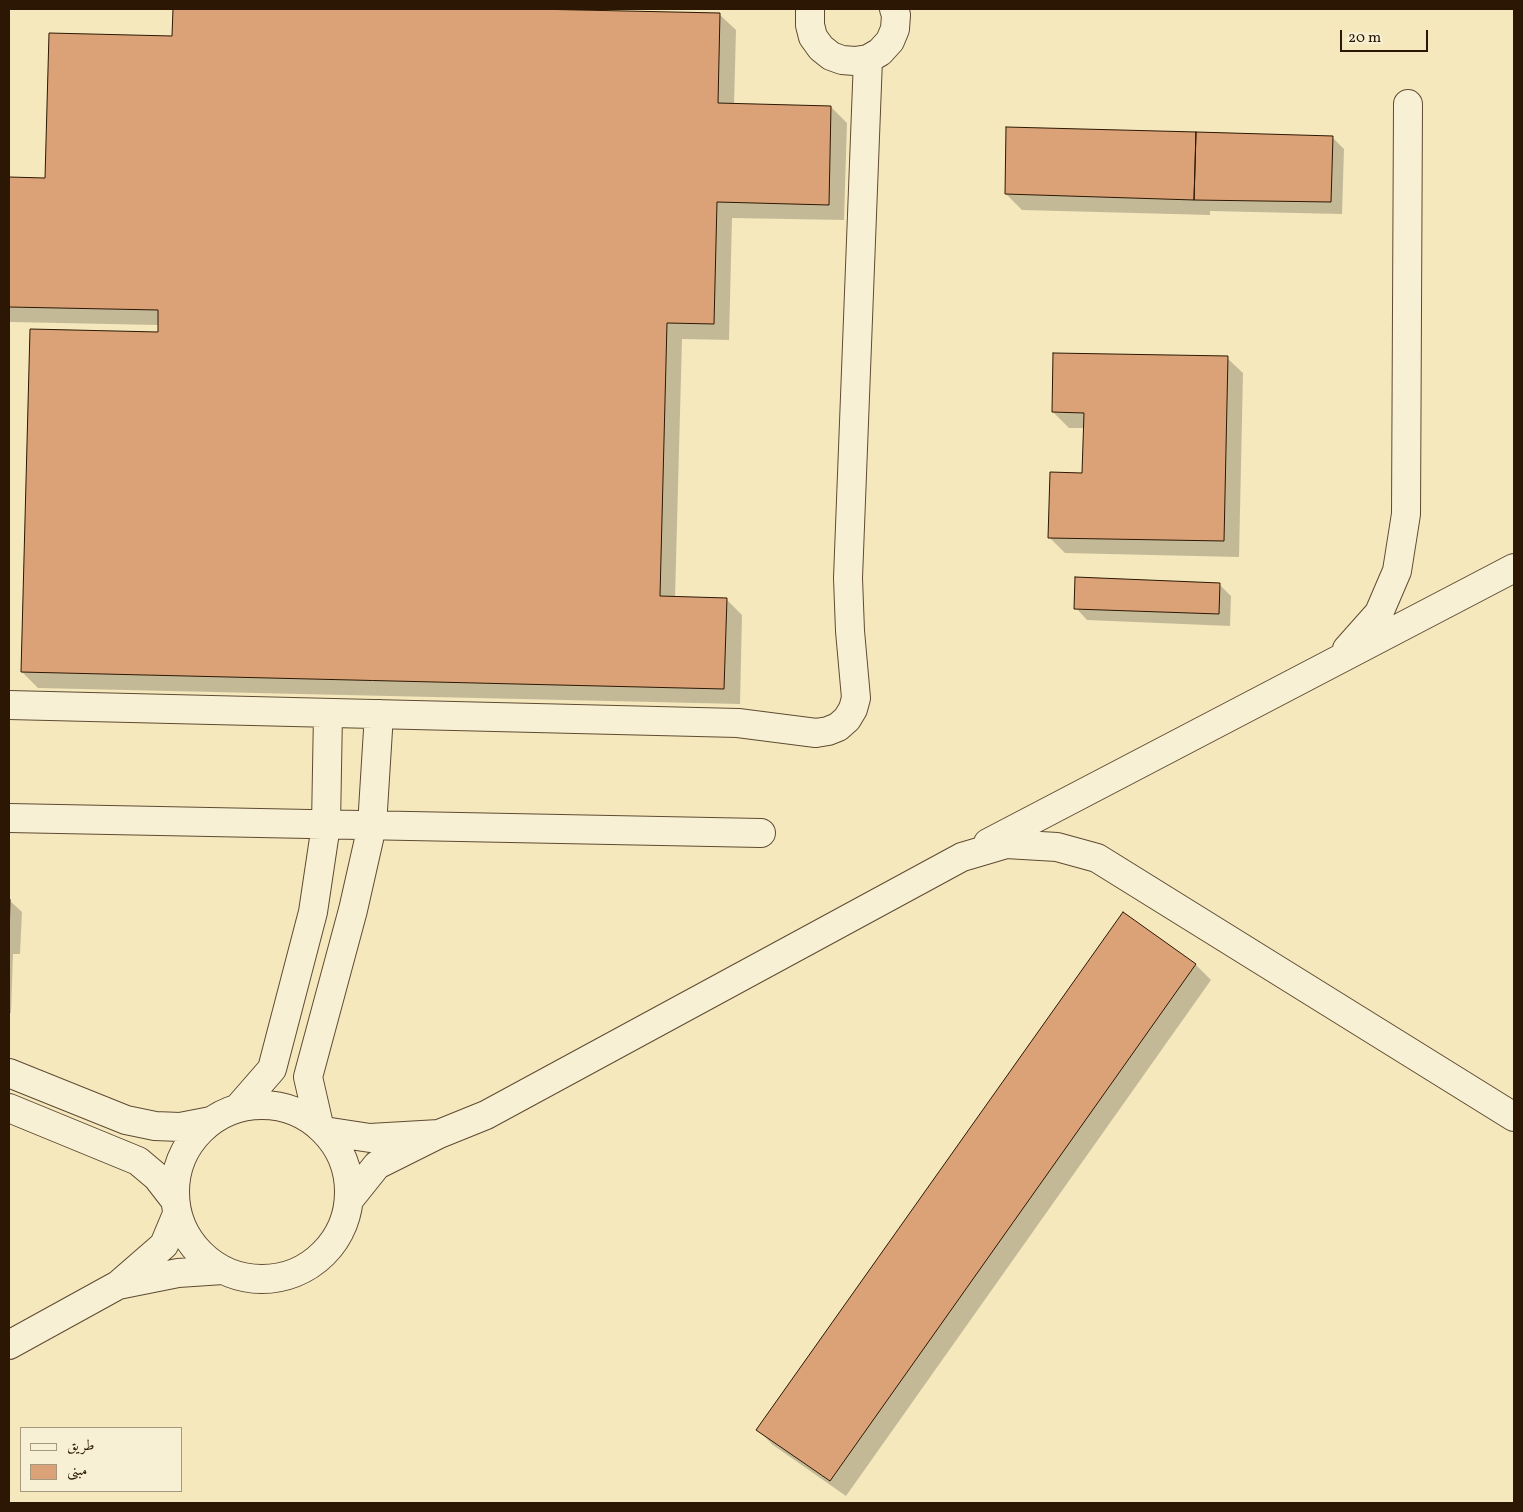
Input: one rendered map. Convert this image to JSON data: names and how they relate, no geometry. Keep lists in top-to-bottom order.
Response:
{
  "legend": ["طريق", "مبنى"],
  "scale_bar": "20 m"
}
